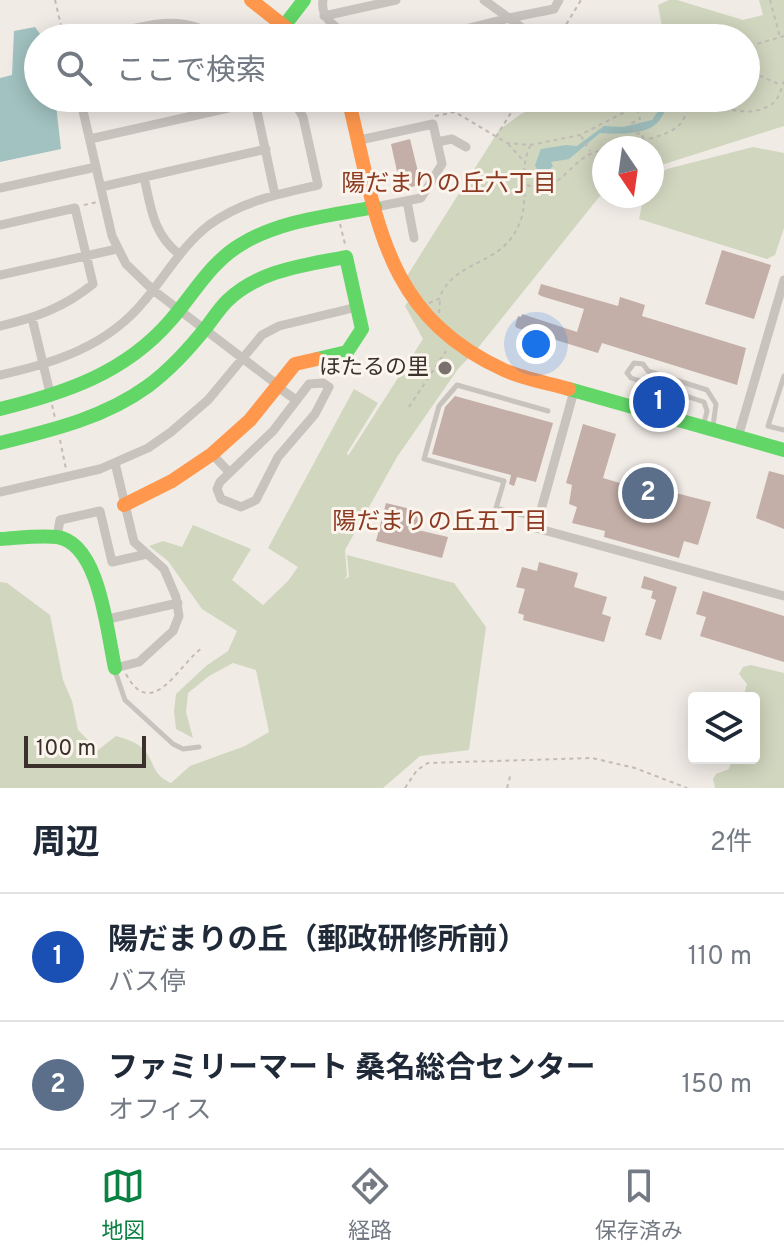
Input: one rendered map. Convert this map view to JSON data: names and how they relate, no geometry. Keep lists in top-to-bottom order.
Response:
{
  "districts": ["陽だまりの丘六丁目", "陽だまりの丘五丁目"],
  "places": ["ほたるの里"],
  "scale_bar": "100 m",
  "north": "bottom",
  "page": {
    "search": "ここで検索",
    "pins": ["1", "2"],
    "scale": "100 m",
    "heading": ["周辺", "2件"],
    "list": [
      {
        "mark": "1",
        "name": "陽だまりの丘（郵政研修所前）",
        "note": "バス停",
        "value": "110 m"
      },
      {
        "mark": "2",
        "name": "ファミリーマート 桑名総合センター",
        "note": "オフィス",
        "value": "150 m"
      }
    ],
    "nav": ["地図", "経路", "保存済み"]
  }
}
